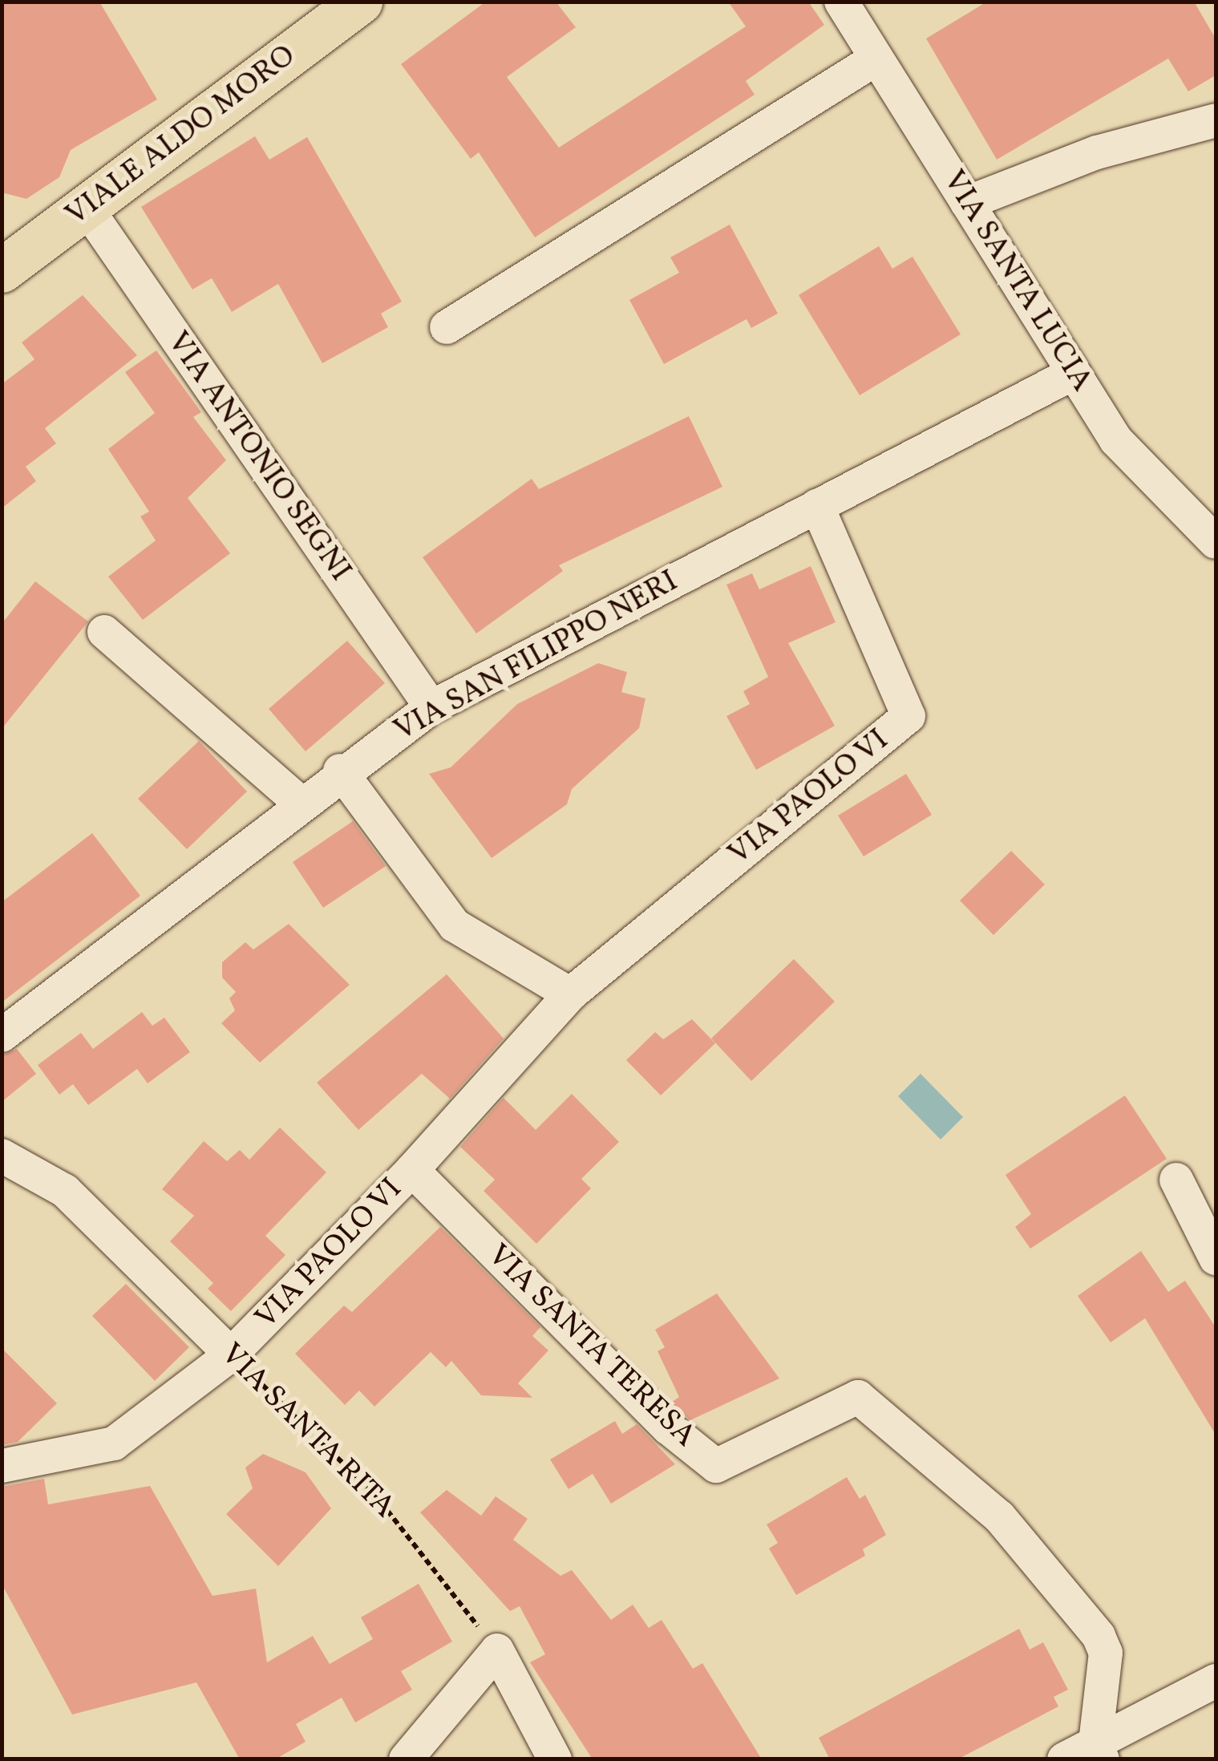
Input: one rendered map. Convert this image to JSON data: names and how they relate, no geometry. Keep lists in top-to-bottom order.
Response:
{
  "streets": {
    "main road": ["VIALE ALDO MORO"],
    "street": [
      "VIA SANTA LUCIA",
      "VIA ANTONIO SEGNI",
      "VIA SAN FILIPPO NERI",
      "VIA PAOLO VI",
      "VIA SANTA TERESA",
      "VIA SANTA RITA"
    ]
  },
  "crossings": [
    ["VIALE ALDO MORO", "VIA ANTONIO SEGNI"],
    ["VIA SANTA LUCIA", "VIA SAN FILIPPO NERI"],
    ["VIA ANTONIO SEGNI", "VIA SAN FILIPPO NERI"],
    ["VIA SAN FILIPPO NERI", "VIA PAOLO VI"],
    ["VIA PAOLO VI", "VIA SANTA TERESA"],
    ["VIA PAOLO VI", "VIA SANTA RITA"]
  ]
}
